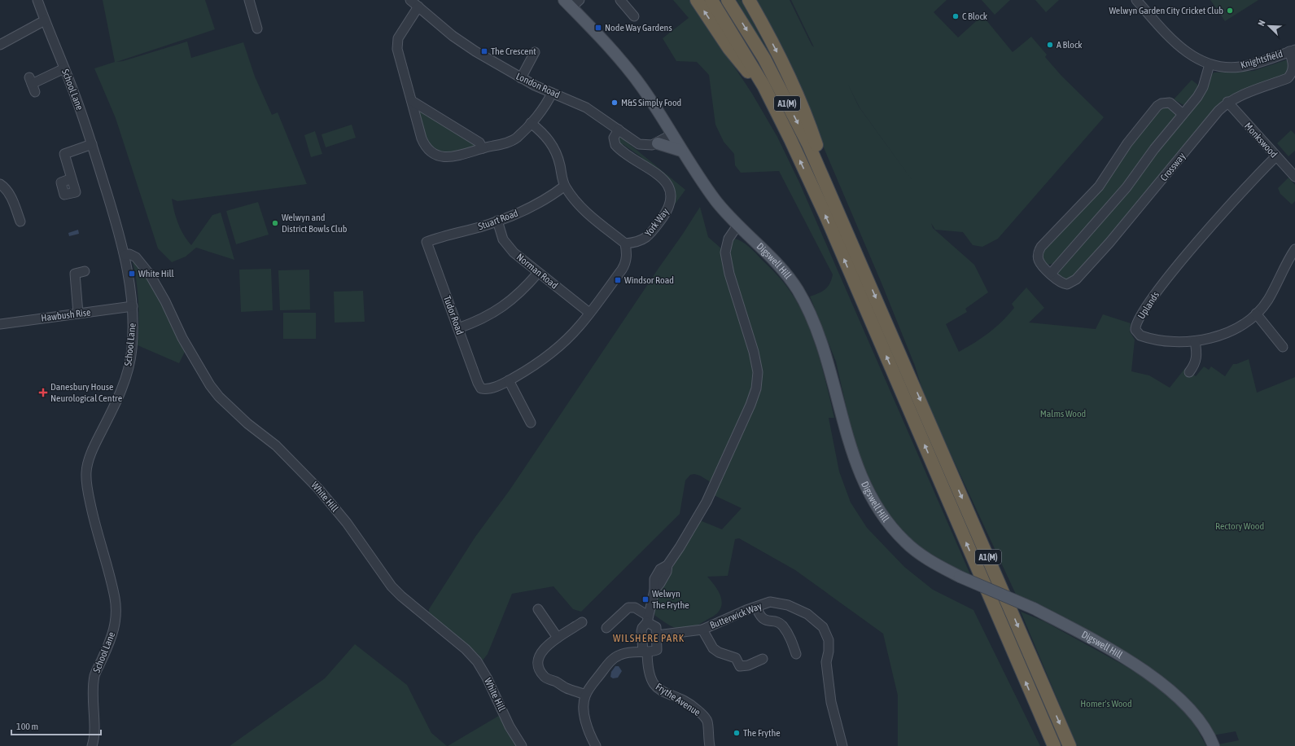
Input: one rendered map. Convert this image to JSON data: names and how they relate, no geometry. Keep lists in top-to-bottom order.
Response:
{
  "streets": {
    "highway": ["A1(M)"],
    "main road": ["Digswell Hill"],
    "street": [
      "Knightsfield",
      "London Road",
      "School Lane",
      "Monkswood",
      "Crossway",
      "Stuart Road",
      "York Way",
      "Norman Road",
      "Uplands",
      "Hawbush Rise",
      "Tudor Road",
      "White Hill",
      "Butterwick Way",
      "Frythe Avenue"
    ]
  },
  "crossings": [
    ["Knightsfield", "Crossway"],
    ["London Road", "York Way"],
    ["London Road", "Digswell Hill"],
    ["School Lane", "Hawbush Rise"],
    ["School Lane", "White Hill"],
    ["A1(M)", "Digswell Hill"],
    ["Monkswood", "Crossway"],
    ["Monkswood", "Uplands"],
    ["Stuart Road", "Norman Road"],
    ["Stuart Road", "Tudor Road"],
    ["Digswell Hill", "Frythe Avenue"]
  ],
  "districts": ["WILSHERE PARK"],
  "parks": ["Malms Wood", "Rectory Wood", "Homer's Wood"],
  "places": {
    "other": [
      "Welwyn Garden City Cricket Club",
      "C Block",
      "A Block",
      "M&S Simply Food",
      "Welwyn and District Bowls Club",
      "The Frythe"
    ],
    "transit": [
      "Node Way Gardens",
      "The Crescent",
      "White Hill",
      "Windsor Road",
      "Welwyn The Frythe"
    ],
    "health": ["Danesbury House Neurological Centre"]
  },
  "scale_bar": "100 m",
  "north": "top left"
}
